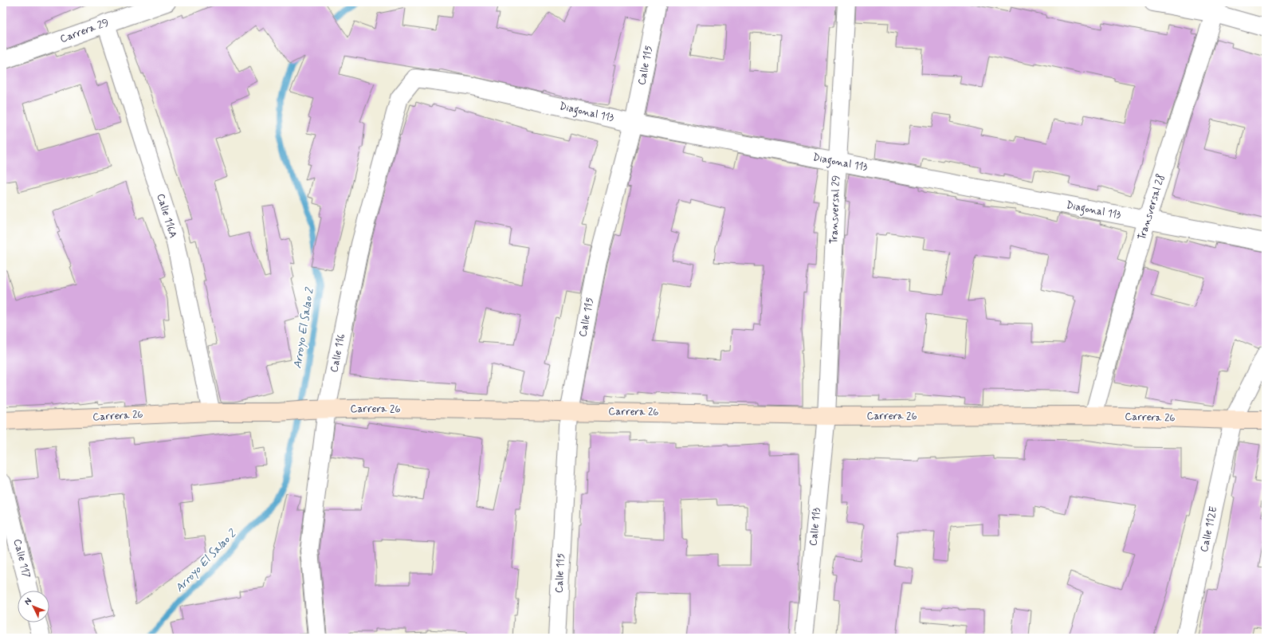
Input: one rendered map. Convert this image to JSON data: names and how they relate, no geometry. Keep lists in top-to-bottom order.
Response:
{
  "streets": {
    "street": [
      "Carrera 29",
      "Calle 115",
      "Diagonal 113",
      "Transversal 28",
      "Transversal 29",
      "Calle 116A",
      "Calle 116",
      "Carrera 26",
      "Calle 113",
      "Calle 112E",
      "Calle 117"
    ]
  },
  "crossings": [
    ["Carrera 29", "Calle 116A"],
    ["Calle 115", "Diagonal 113"],
    ["Calle 115", "Carrera 26"],
    ["Diagonal 113", "Transversal 28"],
    ["Diagonal 113", "Transversal 29"],
    ["Diagonal 113", "Calle 116"],
    ["Transversal 28", "Carrera 26"],
    ["Transversal 29", "Carrera 26"],
    ["Transversal 29", "Calle 113"],
    ["Calle 116A", "Carrera 26"],
    ["Calle 116", "Carrera 26"],
    ["Carrera 26", "Calle 113"],
    ["Carrera 26", "Calle 112E"]
  ],
  "water": ["Arroyo El Salao 2"],
  "north": "top left"
}
